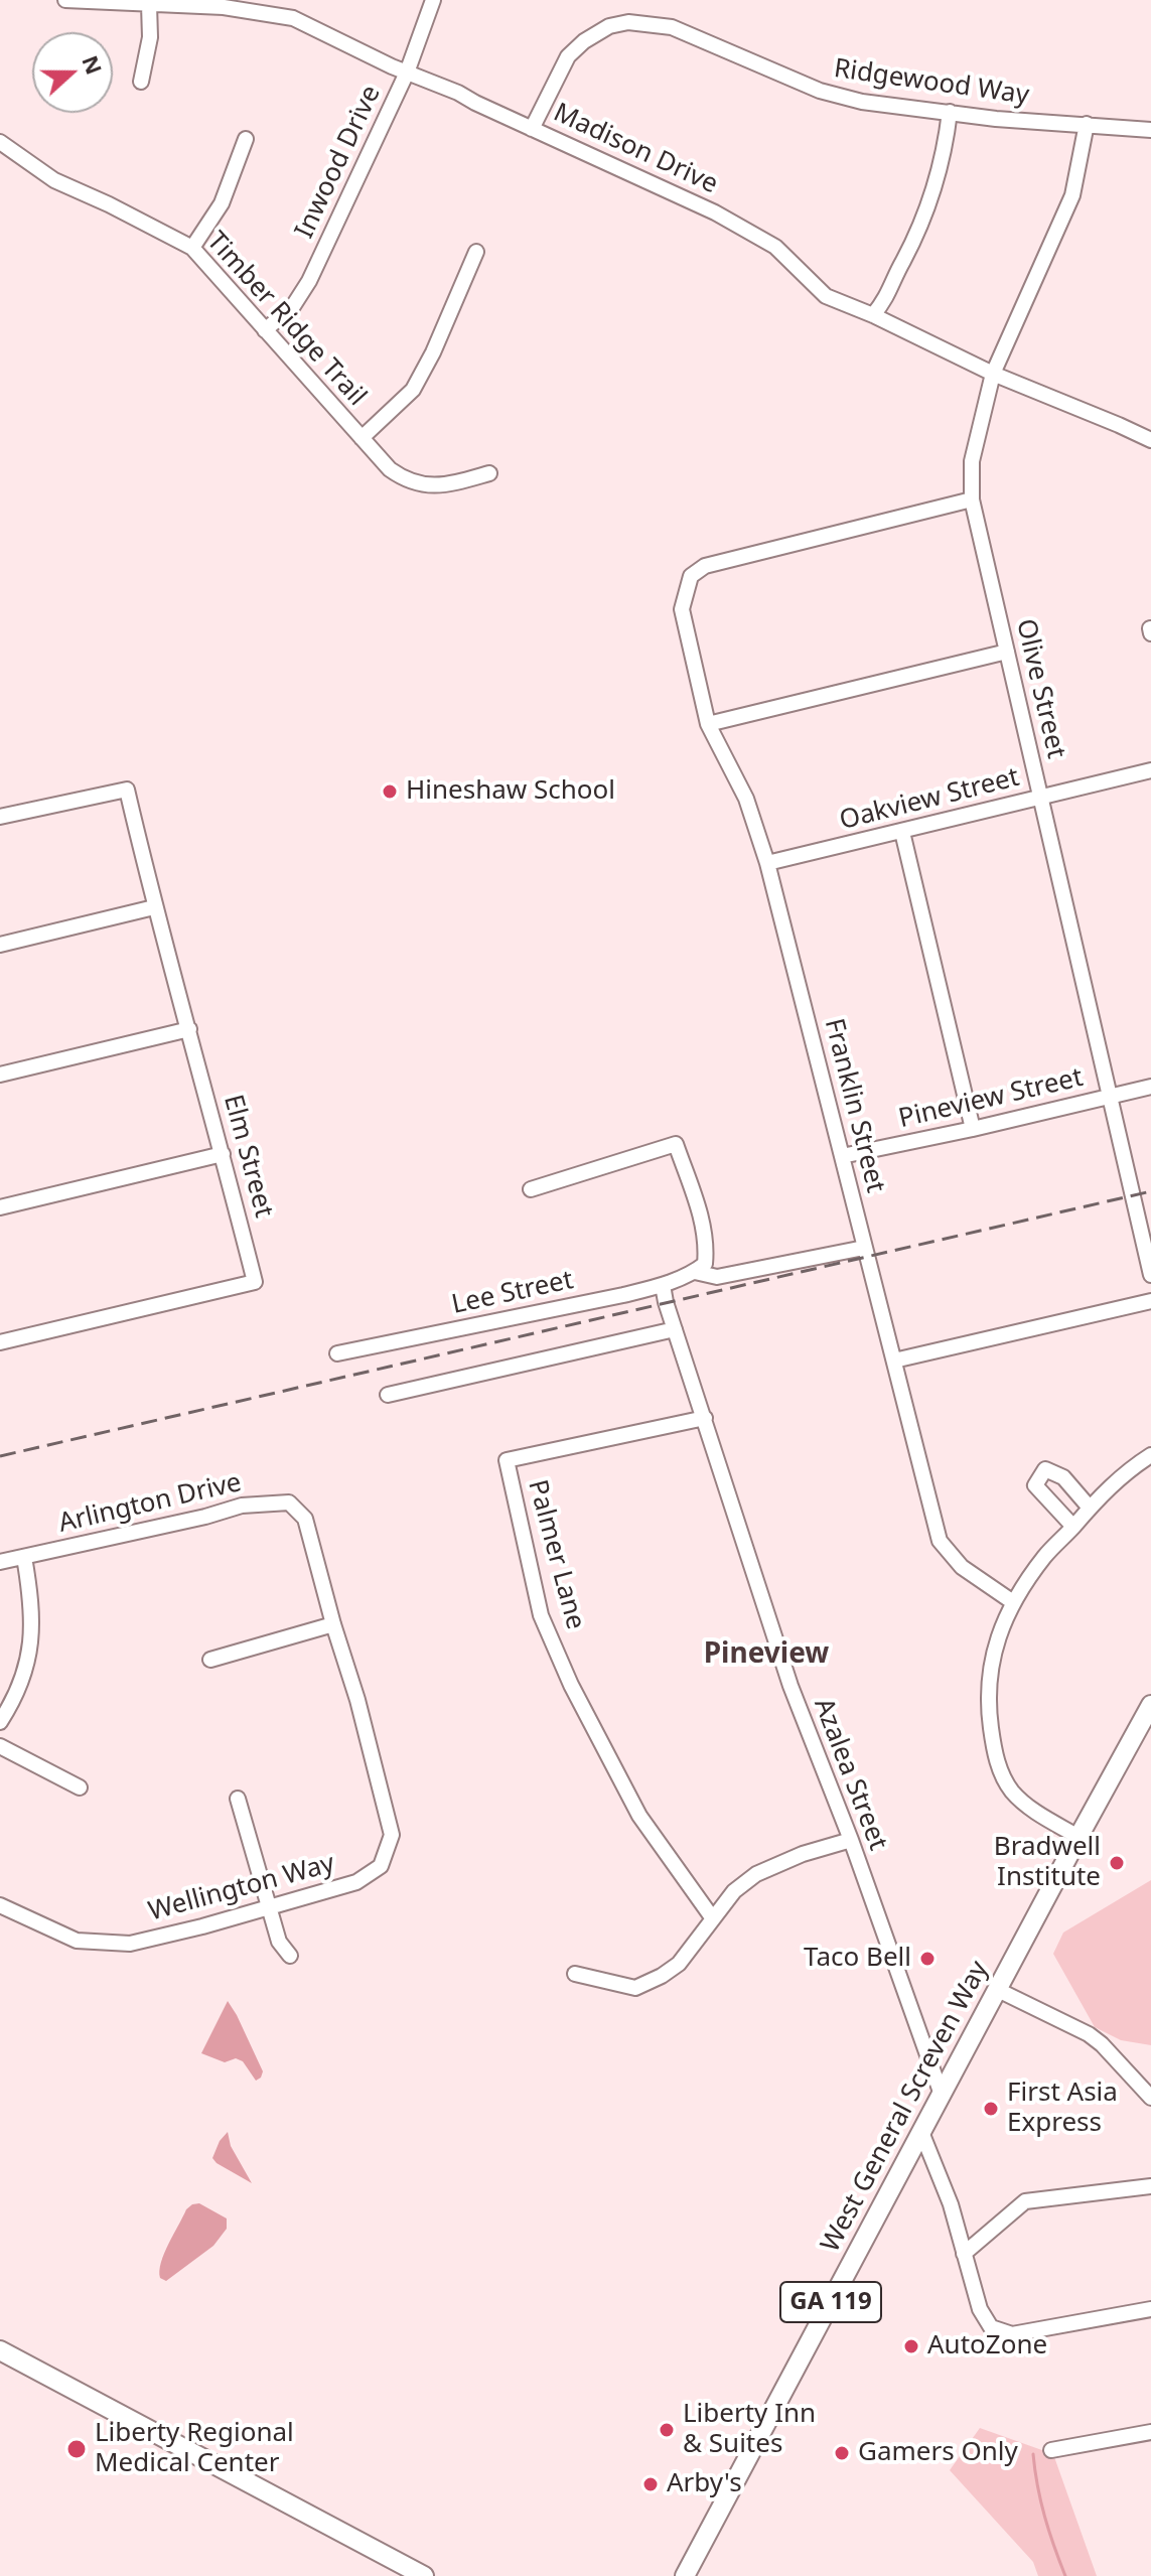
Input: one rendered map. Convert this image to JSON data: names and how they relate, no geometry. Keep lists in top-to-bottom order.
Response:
{
  "streets": {
    "main road": ["West General Screven Way", "GA 119"],
    "street": [
      "Ridgewood Way",
      "Madison Drive",
      "Inwood Drive",
      "Timber Ridge Trail",
      "Olive Street",
      "Oakview Street",
      "Pineview Street",
      "Franklin Street",
      "Elm Street",
      "Lee Street",
      "Arlington Drive",
      "Palmer Lane",
      "Azalea Street",
      "Wellington Way"
    ]
  },
  "crossings": [
    ["Ridgewood Way", "Madison Drive"],
    ["Ridgewood Way", "Olive Street"],
    ["Madison Drive", "Inwood Drive"],
    ["Madison Drive", "Olive Street"],
    ["Inwood Drive", "Timber Ridge Trail"],
    ["Olive Street", "Oakview Street"],
    ["Olive Street", "Pineview Street"],
    ["Olive Street", "Franklin Street"],
    ["Oakview Street", "Franklin Street"],
    ["Pineview Street", "Franklin Street"],
    ["Franklin Street", "Lee Street"],
    ["Lee Street", "Azalea Street"],
    ["Arlington Drive", "Wellington Way"],
    ["Palmer Lane", "Azalea Street"],
    ["Azalea Street", "West General Screven Way"]
  ],
  "districts": ["Pineview"],
  "places": [
    "Hineshaw School",
    "Bradwell Institute",
    "Taco Bell",
    "First Asia Express",
    "AutoZone",
    "Liberty Inn & Suites",
    "Liberty Regional Medical Center",
    "Gamers Only",
    "Arby's"
  ],
  "north": "right"
}
